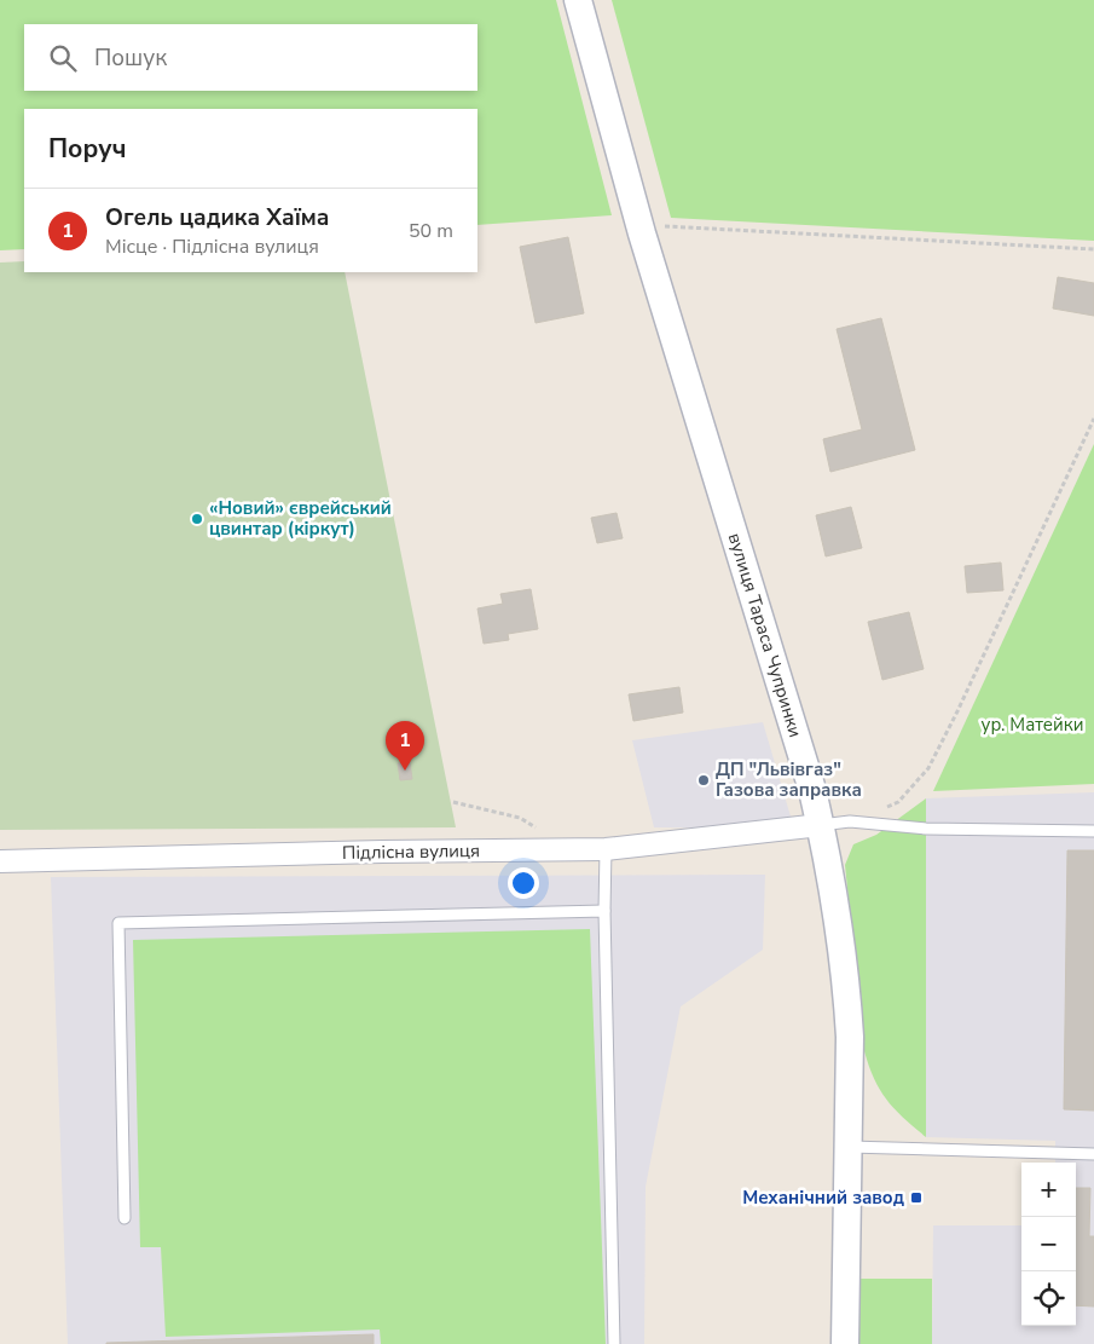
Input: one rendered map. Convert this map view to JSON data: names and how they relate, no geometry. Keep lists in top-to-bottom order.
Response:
{
  "streets": {
    "street": ["вулиця Тараса Чупринки", "Підлісна вулиця"]
  },
  "crossings": [
    ["вулиця Тараса Чупринки", "Підлісна вулиця"]
  ],
  "parks": ["ур. Матейки"],
  "places": {
    "other": ["«Новий» єврейський цвинтар (кіркут)", "ДП \"Львівгаз\" Газова заправка"],
    "transit": ["Механічний завод"]
  },
  "page": {
    "search": "Пошук",
    "heading": "Поруч",
    "list": [
      {
        "mark": "1",
        "name": "Огель цадика Хаїма",
        "note": "Місце · Підлісна вулиця",
        "value": "50 m"
      }
    ],
    "pins": "1",
    "map_buttons": ["+", "−"]
  }
}
